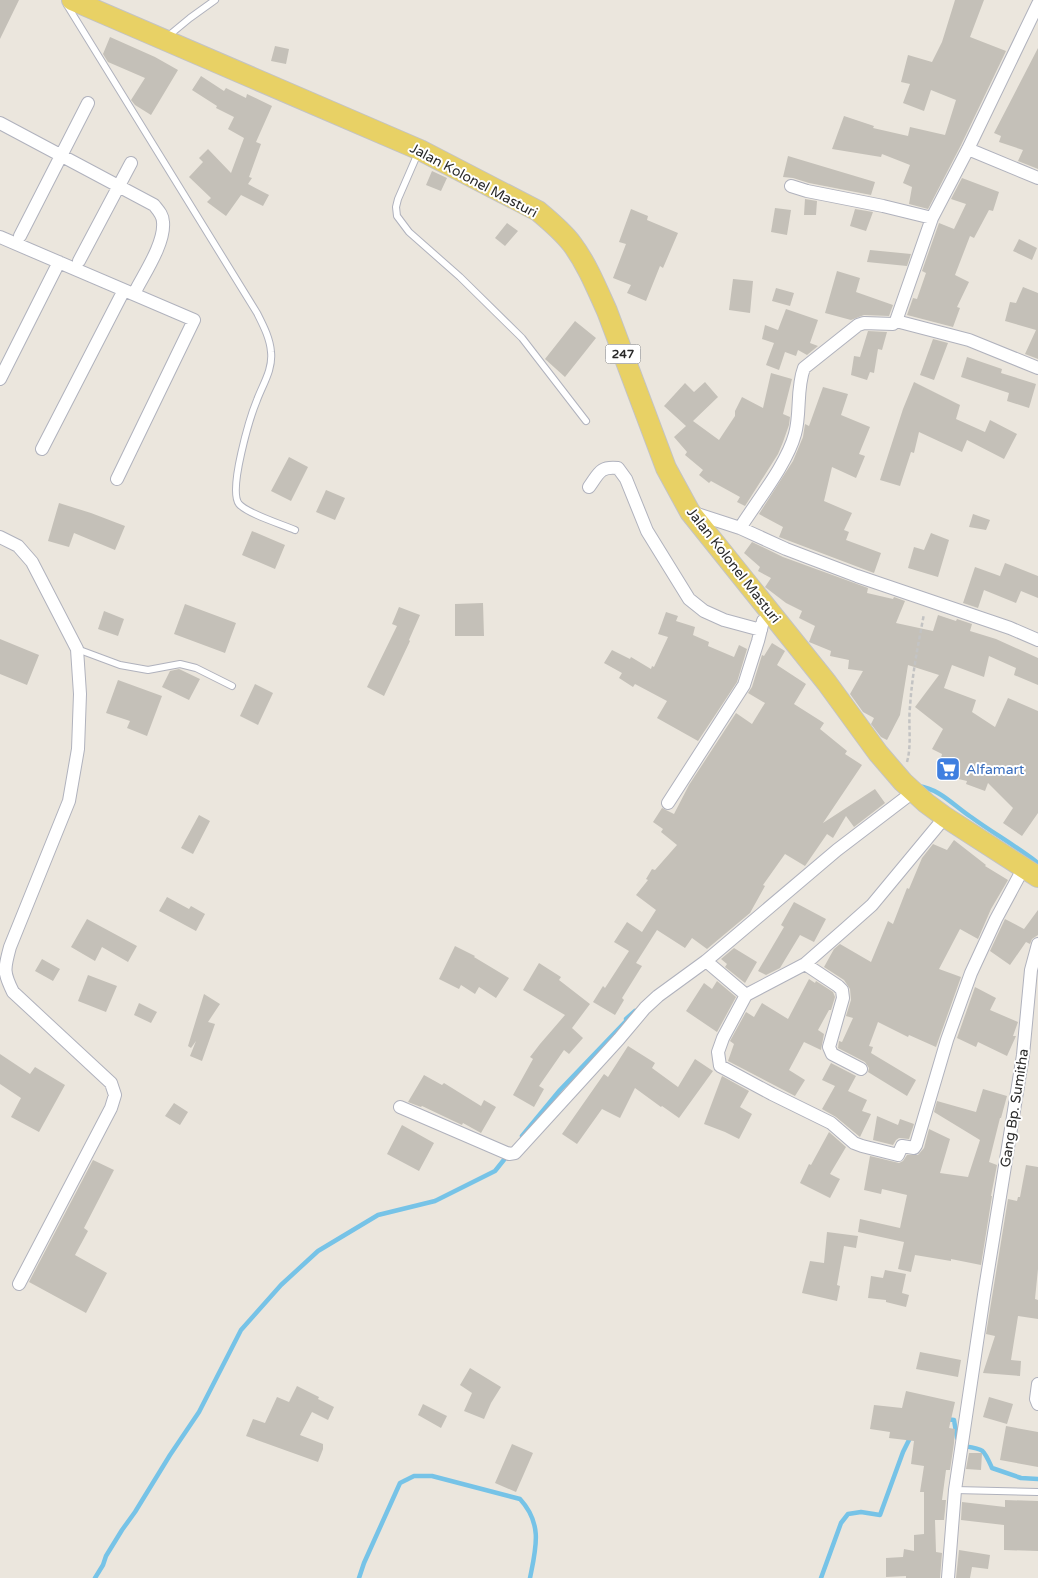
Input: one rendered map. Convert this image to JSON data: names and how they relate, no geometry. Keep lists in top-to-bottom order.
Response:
{
  "streets": {
    "main road": ["Jalan Kolonel Masturi", "247"],
    "street": ["Gang Bp. Sumitha"]
  },
  "places": {
    "supermarket": ["Alfamart"]
  }
}
